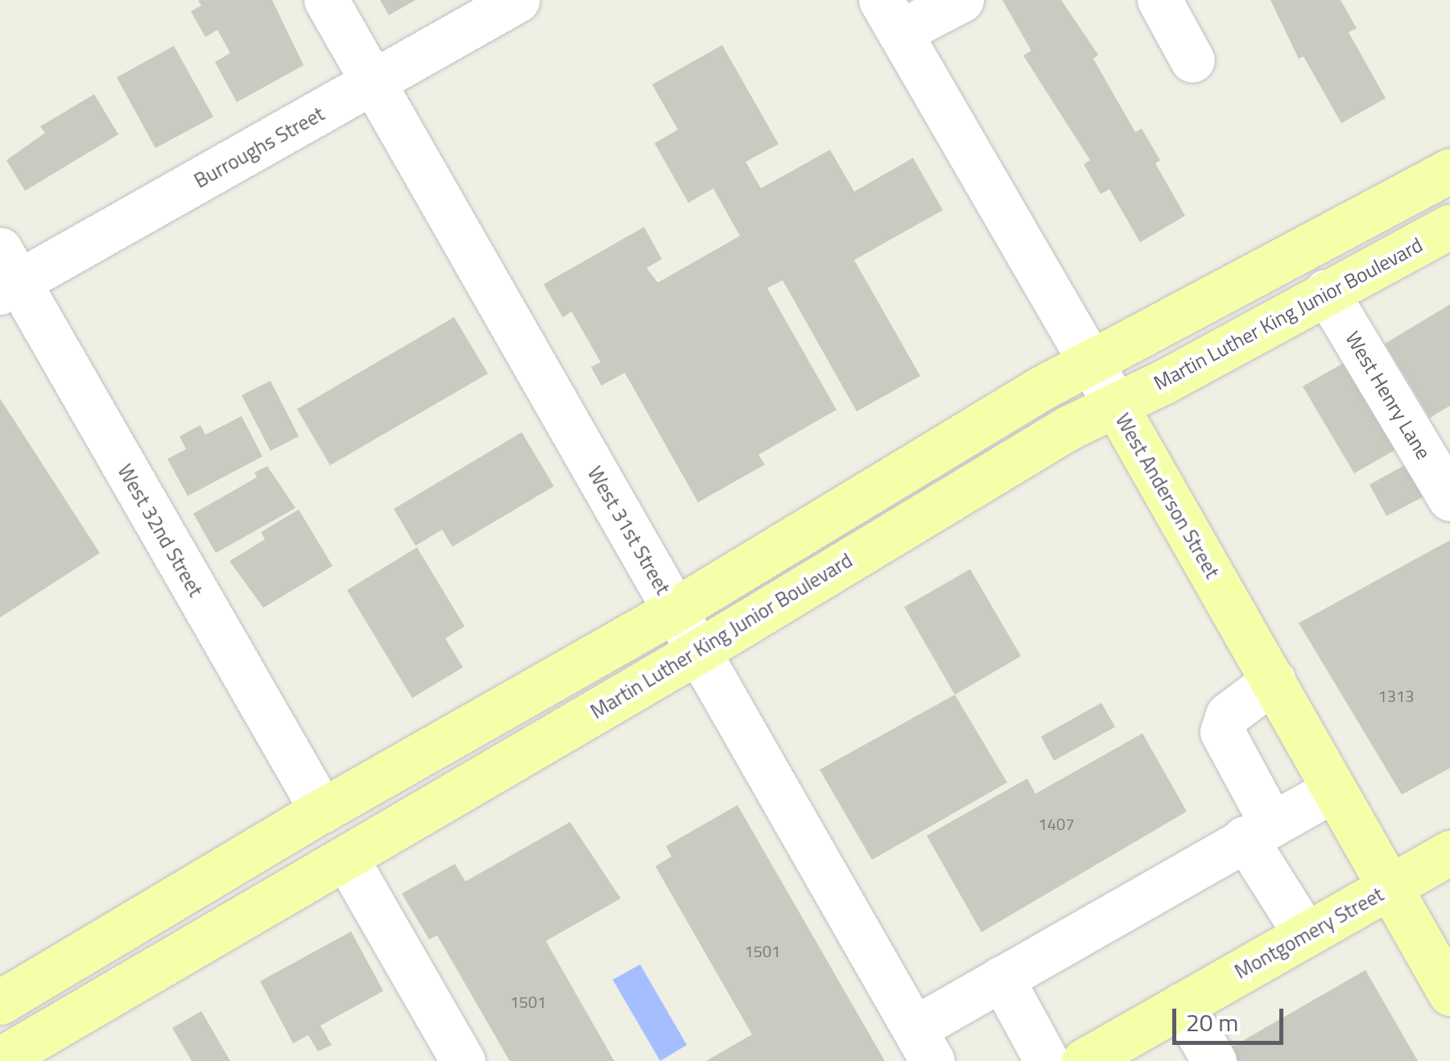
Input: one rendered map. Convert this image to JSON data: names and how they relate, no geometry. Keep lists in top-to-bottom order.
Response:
{
  "streets": {
    "main road": ["Martin Luther King Junior Boulevard", "West Anderson Street", "Montgomery Street"],
    "street": [
      "Burroughs Street",
      "West Henry Lane",
      "West 32nd Street",
      "West 31st Street"
    ]
  },
  "crossings": [
    ["Burroughs Street", "West 32nd Street"],
    ["Burroughs Street", "West 31st Street"],
    ["Martin Luther King Junior Boulevard", "West Henry Lane"],
    ["Martin Luther King Junior Boulevard", "West Anderson Street"],
    ["Martin Luther King Junior Boulevard", "West 31st Street"],
    ["West Anderson Street", "Montgomery Street"]
  ],
  "house_numbers": [
    "1313",
    "1407",
    "1501",
    "1501"
  ],
  "scale_bar": "20 m"
}
